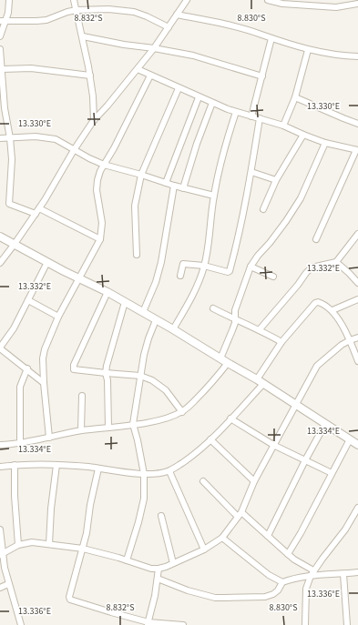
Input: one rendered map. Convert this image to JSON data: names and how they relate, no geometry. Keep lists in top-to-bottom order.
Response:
{
  "coordinates": [
    "8.832°S",
    "8.830°S",
    "13.330°E",
    "13.332°E",
    "13.334°E",
    "13.336°E"
  ]
}
